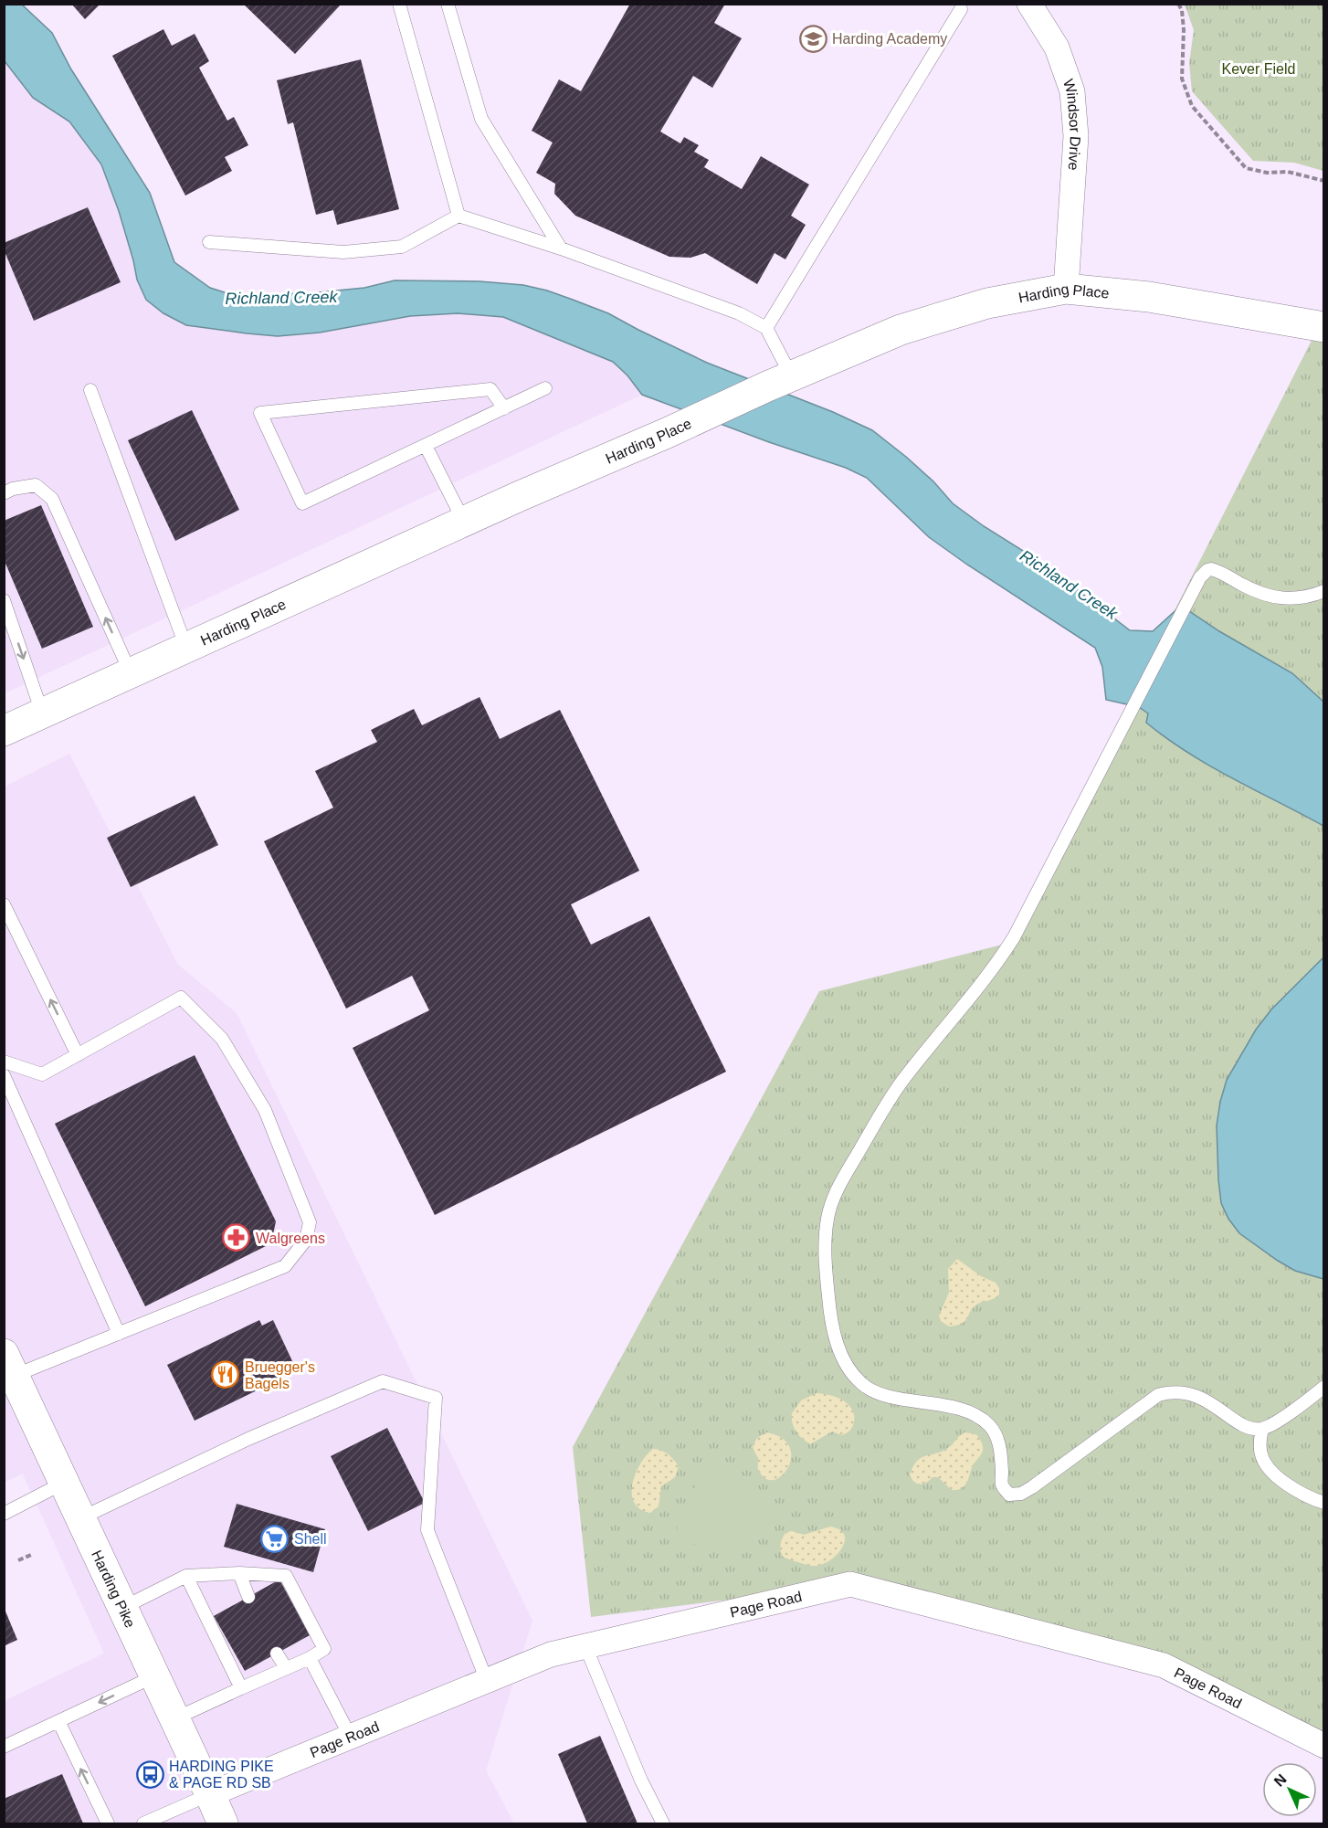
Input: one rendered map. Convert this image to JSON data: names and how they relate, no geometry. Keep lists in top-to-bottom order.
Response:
{
  "streets": {
    "main road": ["Harding Place", "Harding Pike"],
    "street": ["Windsor Drive", "Page Road"]
  },
  "crossings": [
    ["Windsor Drive", "Harding Place"],
    ["Harding Pike", "Page Road"]
  ],
  "water": ["Richland Creek"],
  "parks": ["Kever Field"],
  "places": {
    "school or university": ["Harding Academy"],
    "pharmacy": ["Walgreens"],
    "restaurant": ["Bruegger's Bagels"],
    "supermarket": ["Shell"],
    "bus stop": ["HARDING PIKE & PAGE RD SB"]
  },
  "north": "top left"
}
